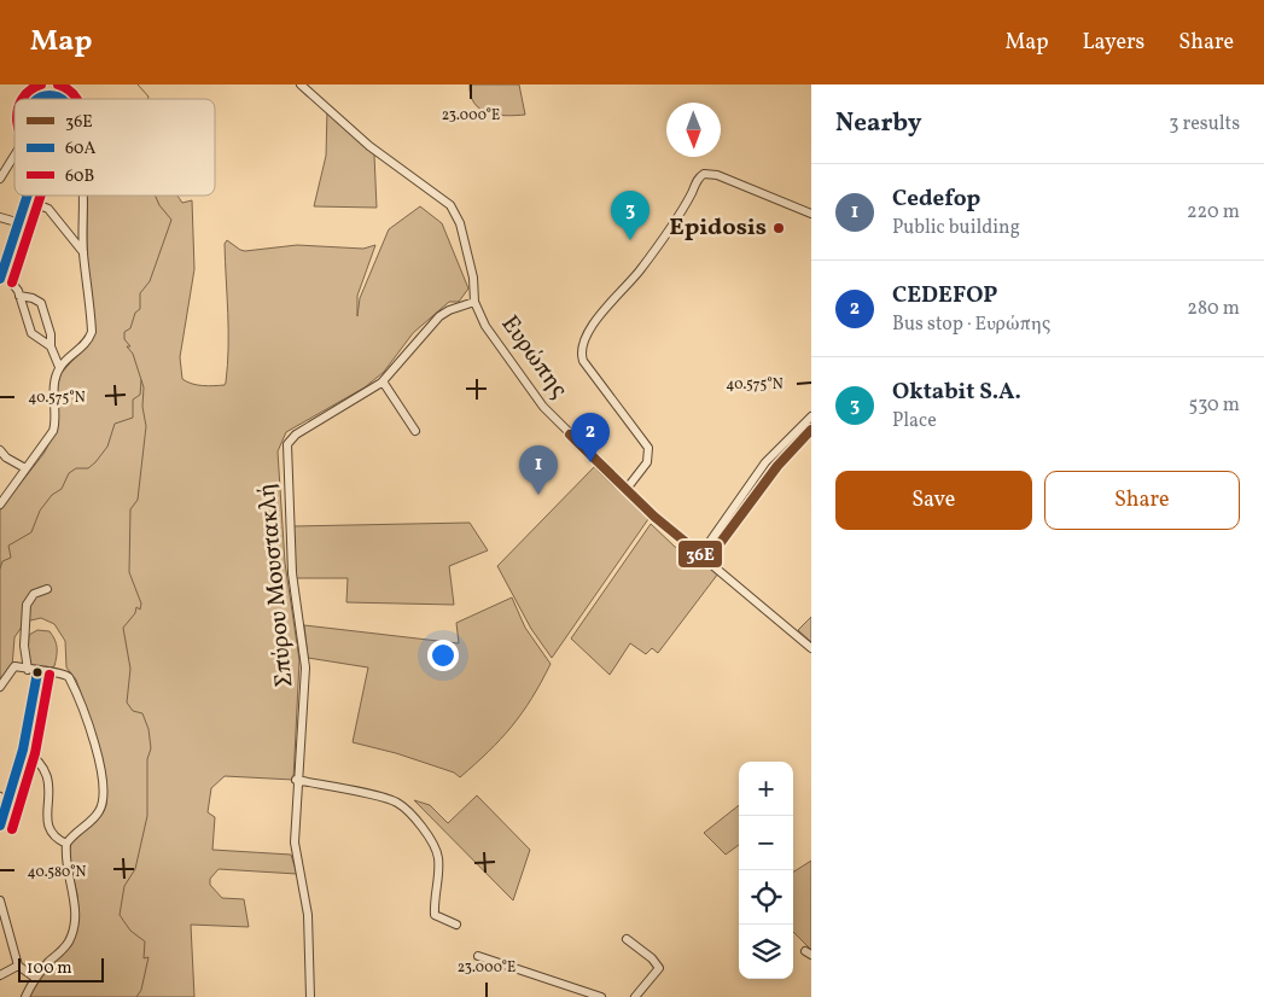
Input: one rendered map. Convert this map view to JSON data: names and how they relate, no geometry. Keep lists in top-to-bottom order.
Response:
{
  "streets": {
    "street": ["Ευρώπης", "Σπύρου Μουστακλή"]
  },
  "crossings": [
    ["Ευρώπης", "Σπύρου Μουστακλή"]
  ],
  "places": ["Epidosis"],
  "lines": ["transit line 60Β", "transit line 60Α", "transit line 36Ε"],
  "legend": ["36Ε", "60Α", "60Β"],
  "scale_bar": "100 m",
  "north": "bottom",
  "page": {
    "header": "Map",
    "nav": ["Map", "Layers", "Share"],
    "heading": ["Nearby", "3 results"],
    "list": [
      {
        "mark": "1",
        "name": "Cedefop",
        "note": "Public building",
        "value": "220 m"
      },
      {
        "mark": "2",
        "name": "CEDEFOP",
        "note": "Bus stop · Ευρώπης",
        "value": "280 m"
      },
      {
        "mark": "3",
        "name": "Oktabit S.A.",
        "note": "Place",
        "value": "530 m"
      }
    ],
    "pins": ["3", "2", "1"],
    "buttons": ["Save", "Share"],
    "map_buttons": ["+", "−"],
    "scale": "100 m"
  },
  "coordinates": ["23.000°E", "40.575°N", "40.580°N"]
}
